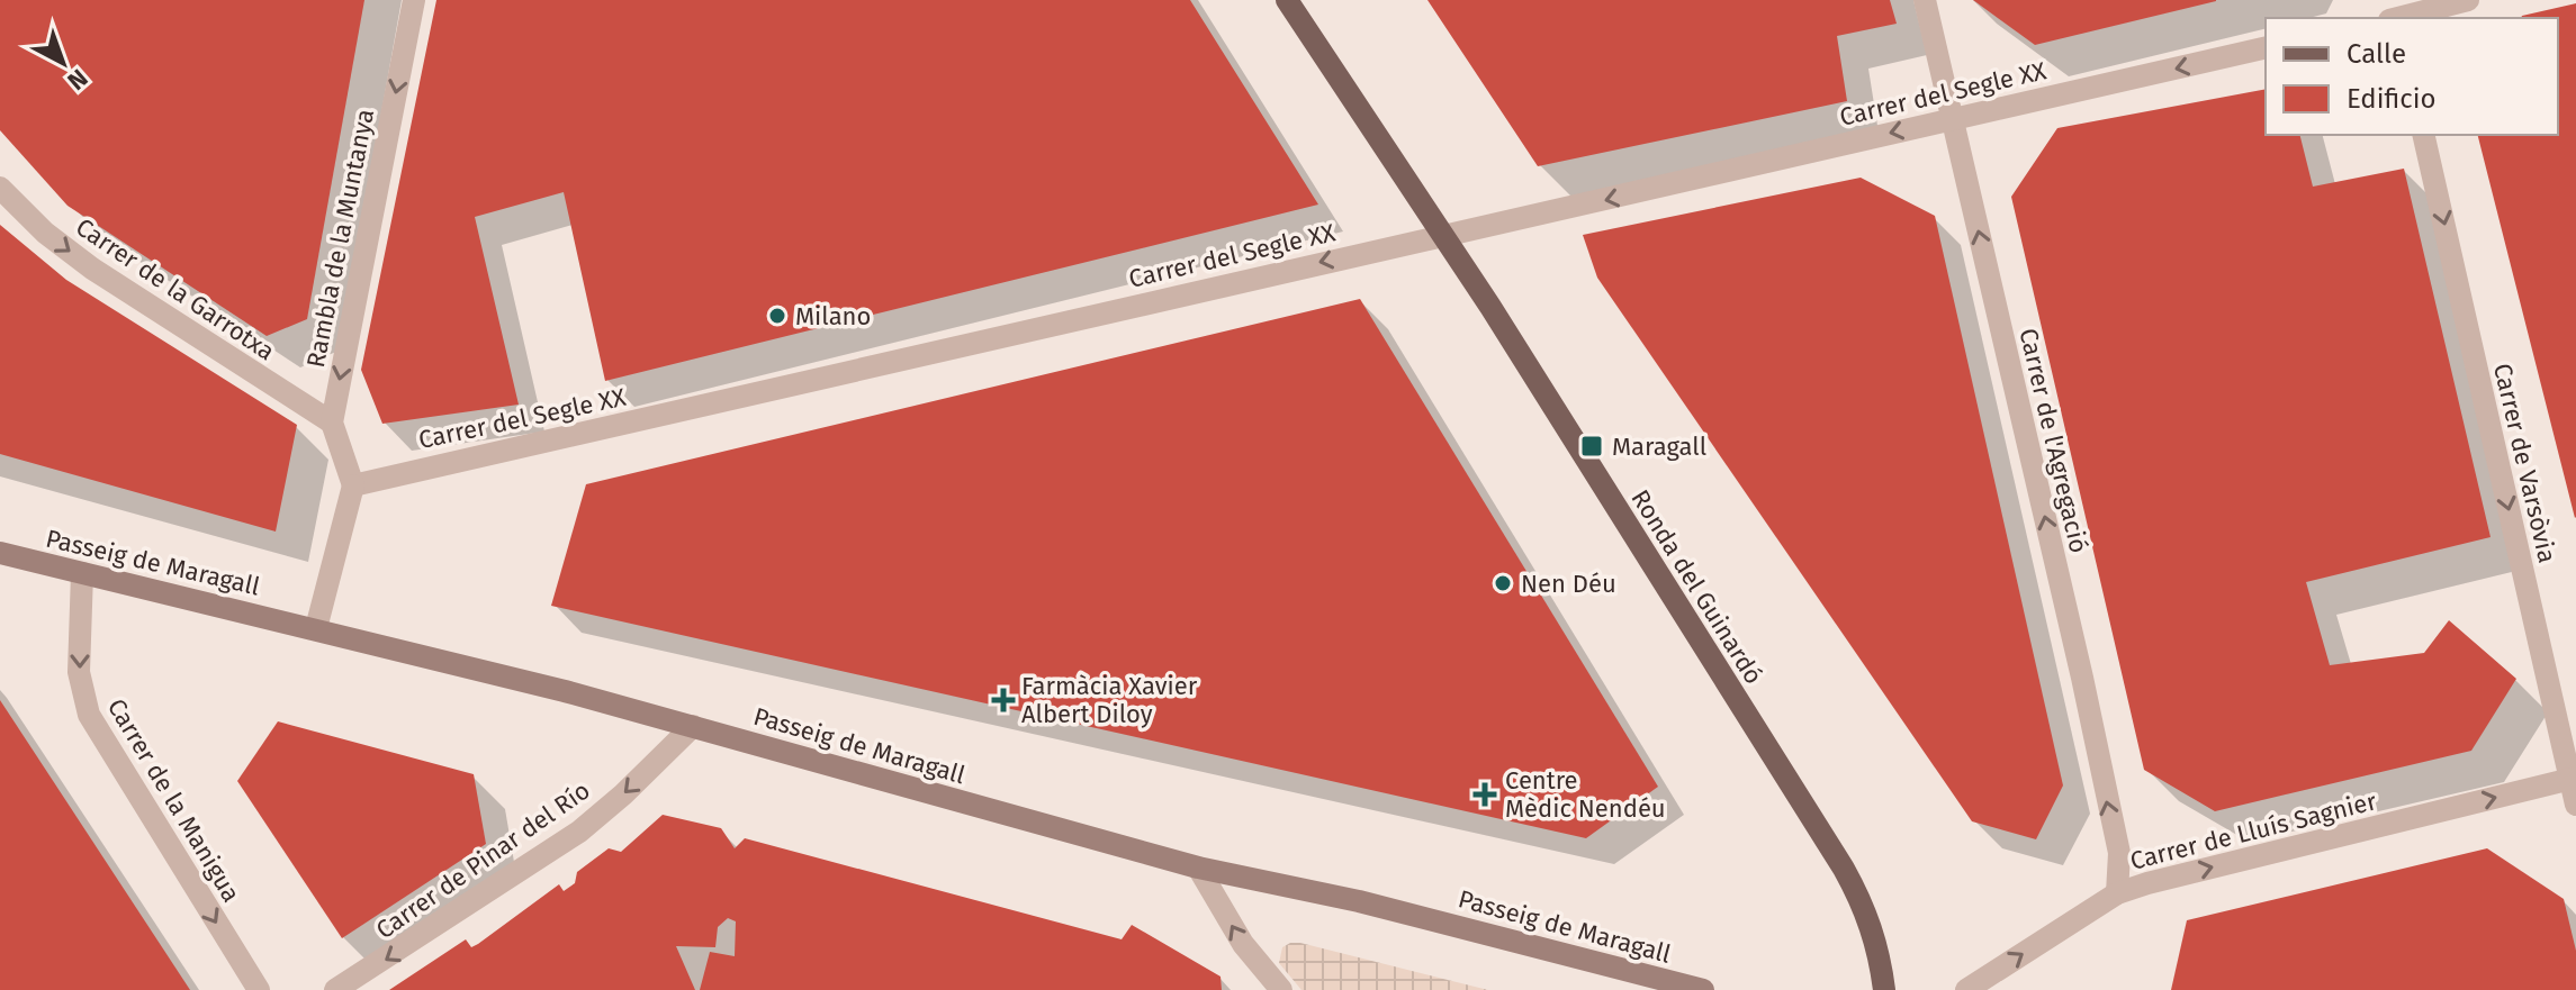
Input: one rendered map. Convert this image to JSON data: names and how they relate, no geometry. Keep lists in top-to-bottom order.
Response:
{
  "streets": {
    "main road": ["Passeig de Maragall", "Ronda del Guinardó"],
    "street": [
      "Carrer del Segle XX",
      "Rambla de la Muntanya",
      "Carrer de la Garrotxa",
      "Carrer de l'Agregació",
      "Carrer de Varsòvia",
      "Carrer de la Manigua",
      "Carrer de Lluís Sagnier",
      "Carrer de Pinar del Río"
    ]
  },
  "crossings": [
    ["Carrer del Segle XX", "Rambla de la Muntanya"],
    ["Carrer del Segle XX", "Carrer de l'Agregació"],
    ["Carrer del Segle XX", "Ronda del Guinardó"],
    ["Rambla de la Muntanya", "Carrer de la Garrotxa"],
    ["Carrer de l'Agregació", "Carrer de Lluís Sagnier"],
    ["Carrer de Varsòvia", "Carrer de Lluís Sagnier"],
    ["Passeig de Maragall", "Carrer de la Manigua"],
    ["Passeig de Maragall", "Carrer de Pinar del Río"]
  ],
  "one_way": [
    "Carrer del Segle XX",
    "Rambla de la Muntanya",
    "Carrer de la Garrotxa",
    "Carrer de l'Agregació",
    "Carrer de Varsòvia",
    "Carrer de la Manigua",
    "Carrer de Lluís Sagnier",
    "Carrer de Pinar del Río"
  ],
  "places": {
    "other": ["Milano", "Nen Déu"],
    "transit": ["Maragall"],
    "health": ["Farmàcia Xavier Albert Diloy", "Centre Mèdic Nendéu"]
  },
  "legend": ["Calle", "Edificio"],
  "north": "bottom right"
}
